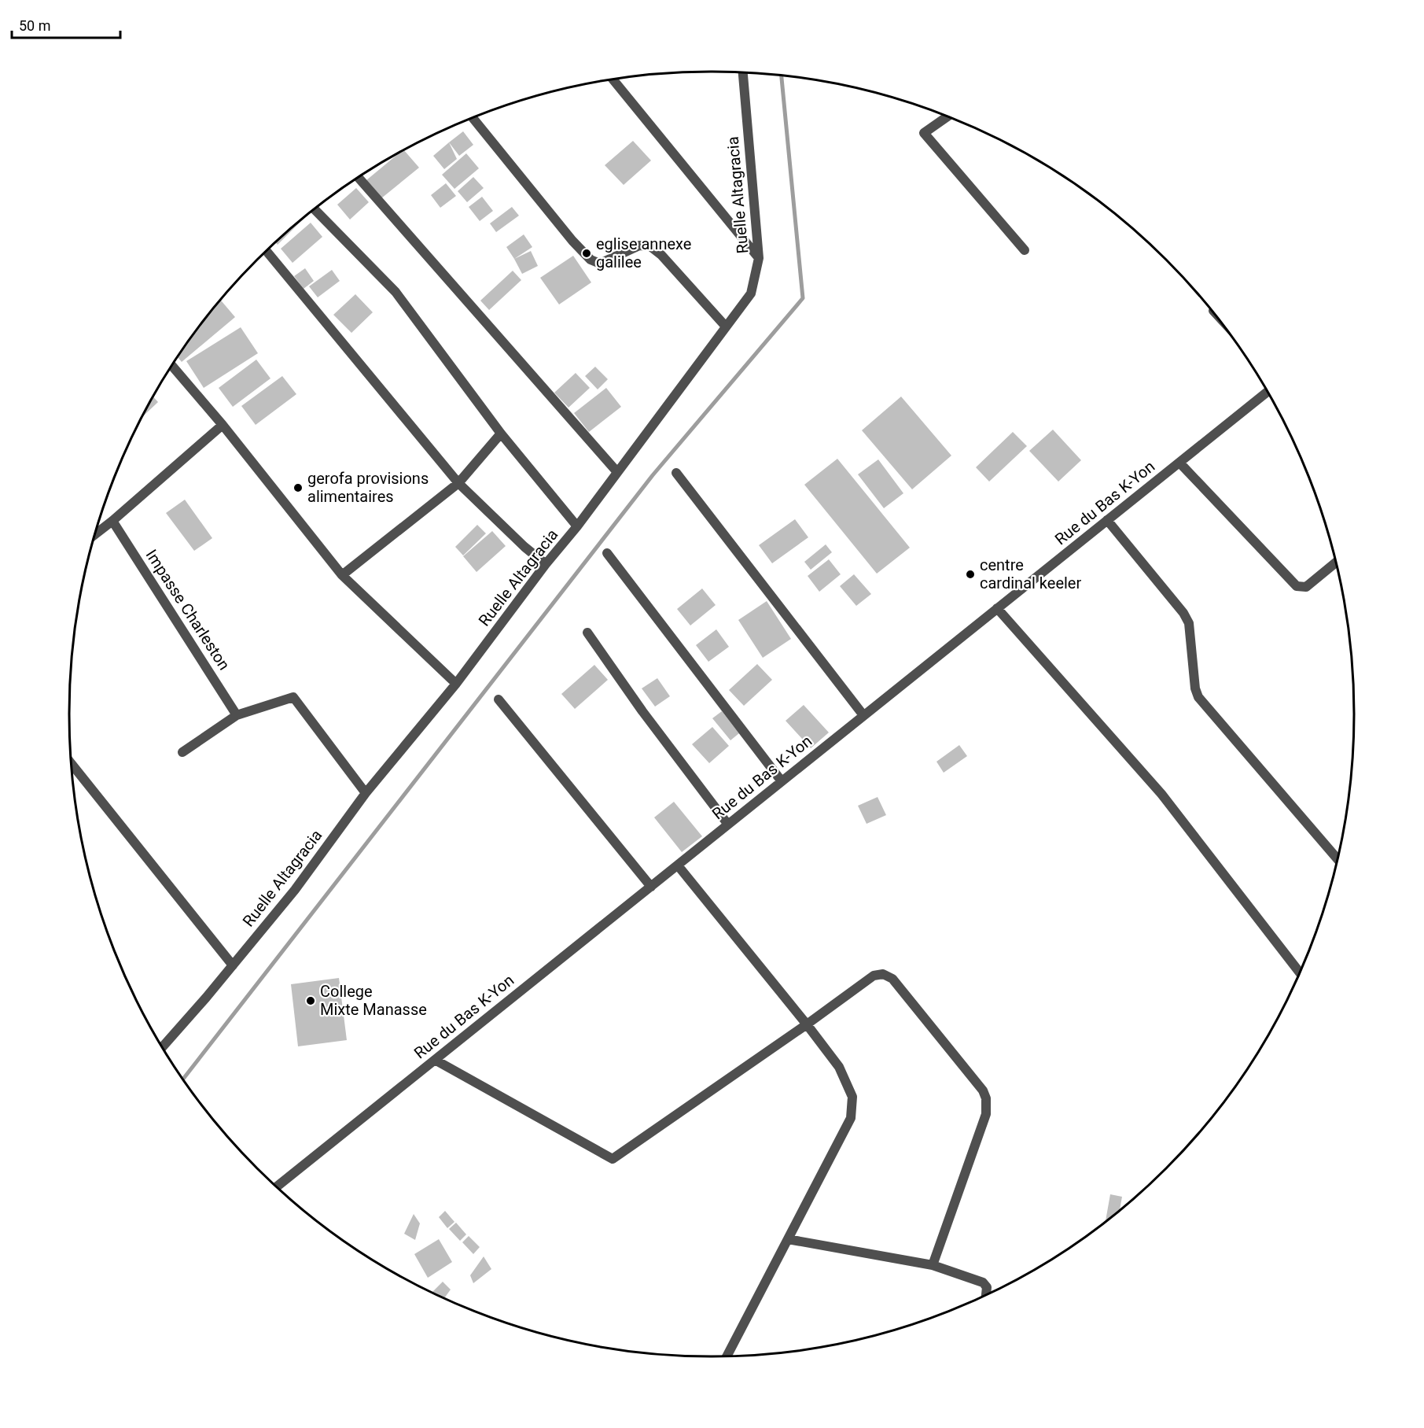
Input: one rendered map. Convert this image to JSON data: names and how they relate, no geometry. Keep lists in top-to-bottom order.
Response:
{
  "streets": {
    "street": ["Ruelle Altagracia", "Rue du Bas K-Yon", "Impasse Charleston"]
  },
  "places": [
    "eglise annexe galilee",
    "gerofa provisions alimentaires",
    "centre cardinal keeler",
    "College Mixte Manasse"
  ],
  "scale_bar": "50 m"
}
